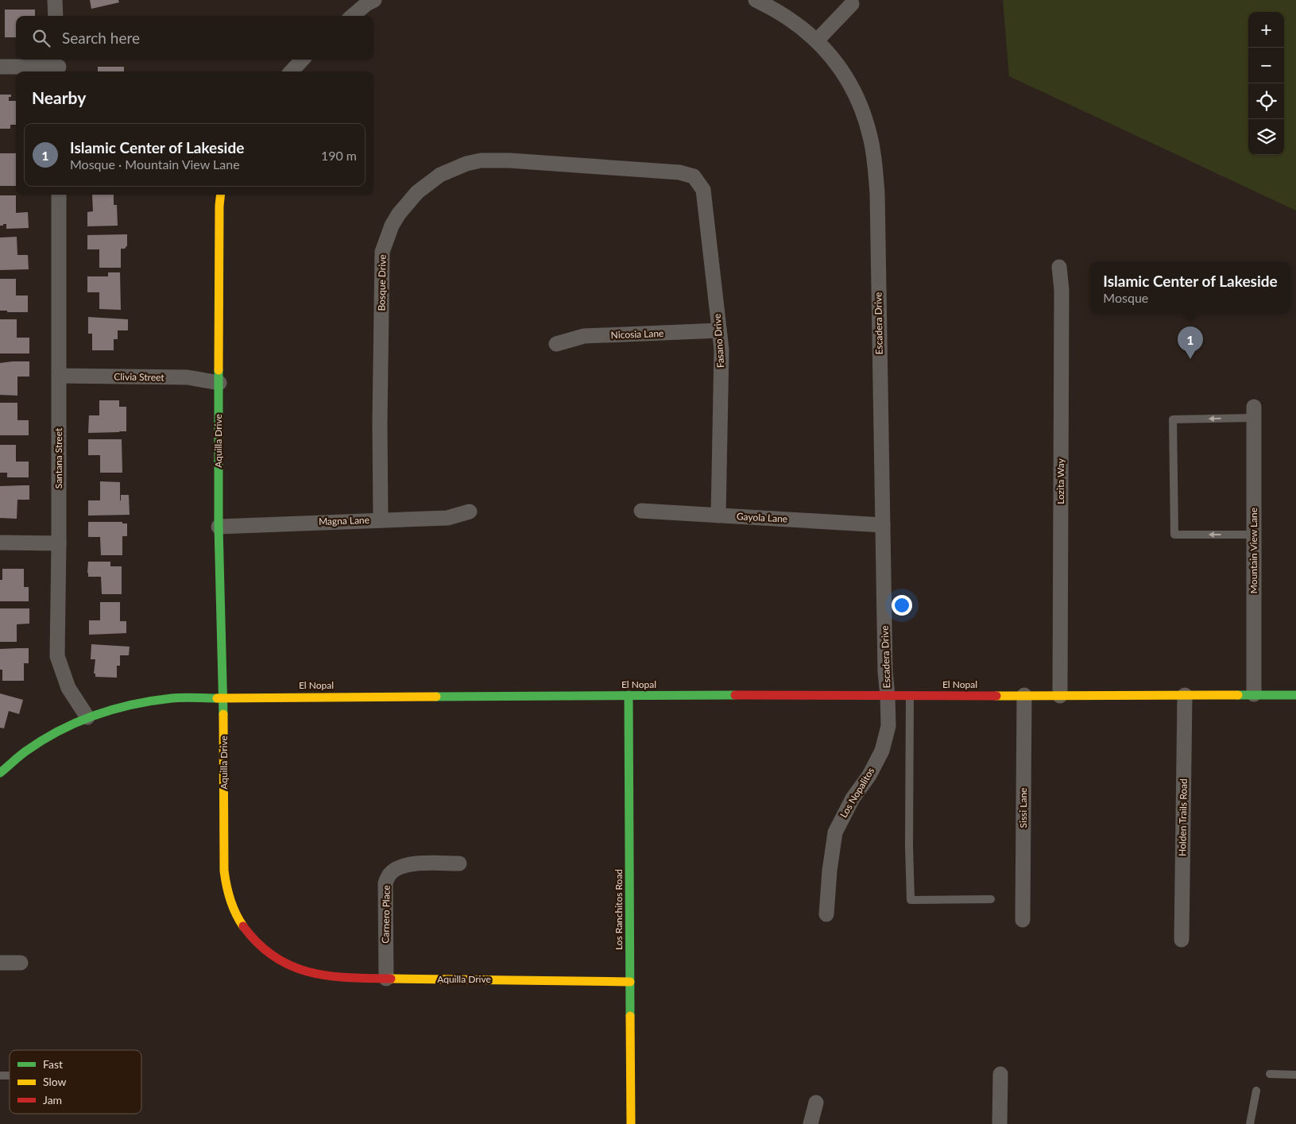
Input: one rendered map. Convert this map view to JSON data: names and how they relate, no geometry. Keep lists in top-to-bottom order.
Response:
{
  "streets": {
    "street": [
      "Bosque Drive",
      "Escadera Drive",
      "Nicosia Lane",
      "Fasano Drive",
      "Clivia Street",
      "Aquilla Drive",
      "Santana Street",
      "Lozita Way",
      "Gayola Lane",
      "Magna Lane",
      "Mountain View Lane",
      "El Nopal",
      "Los Nopalitos",
      "Sissi Lane",
      "Holden Trails Road",
      "Los Ranchitos Road",
      "Carnero Place"
    ]
  },
  "crossings": [
    ["Bosque Drive", "Fasano Drive"],
    ["Bosque Drive", "Magna Lane"],
    ["Escadera Drive", "Gayola Lane"],
    ["Escadera Drive", "El Nopal"],
    ["Escadera Drive", "Los Nopalitos"],
    ["Nicosia Lane", "Fasano Drive"],
    ["Fasano Drive", "Gayola Lane"],
    ["Clivia Street", "Aquilla Drive"],
    ["Clivia Street", "Santana Street"],
    ["Aquilla Drive", "Magna Lane"],
    ["Aquilla Drive", "El Nopal"],
    ["Aquilla Drive", "Los Ranchitos Road"],
    ["Aquilla Drive", "Carnero Place"],
    ["Santana Street", "El Nopal"],
    ["Lozita Way", "El Nopal"],
    ["Mountain View Lane", "El Nopal"],
    ["El Nopal", "Los Nopalitos"],
    ["El Nopal", "Sissi Lane"],
    ["El Nopal", "Holden Trails Road"],
    ["El Nopal", "Los Ranchitos Road"]
  ],
  "legend": ["Fast", "Slow", "Jam"],
  "page": {
    "map_buttons": ["+", "−"],
    "search": "Search here",
    "heading": "Nearby",
    "list": [
      {
        "mark": "1",
        "name": "Islamic Center of Lakeside",
        "note": "Mosque · Mountain View Lane",
        "value": "190 m"
      }
    ],
    "popup": ["Islamic Center of Lakeside", "Mosque"],
    "pins": "1"
  }
}
